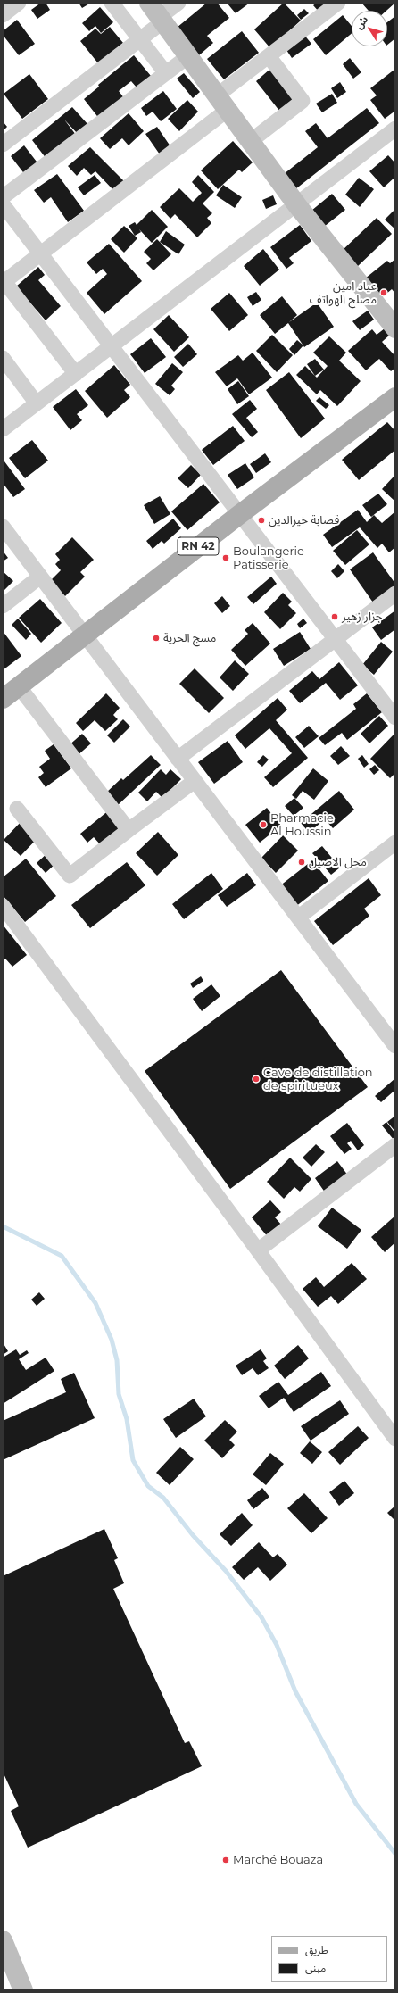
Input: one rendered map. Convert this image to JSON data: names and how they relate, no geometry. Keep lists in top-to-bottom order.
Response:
{
  "streets": {
    "main road": ["RN 42"]
  },
  "places": [
    "عياد امين مصلح الهواتف",
    "قصابة خيرالدين",
    "Boulangerie Patisserie",
    "جزار زهير",
    "مسج الحرية",
    "Pharmacie Al Houssin",
    "محل الاصيل",
    "Cave de distillation de spiritueux",
    "Marché Bouaza"
  ],
  "legend": ["طريق", "مبنى"],
  "north": "top left"
}
